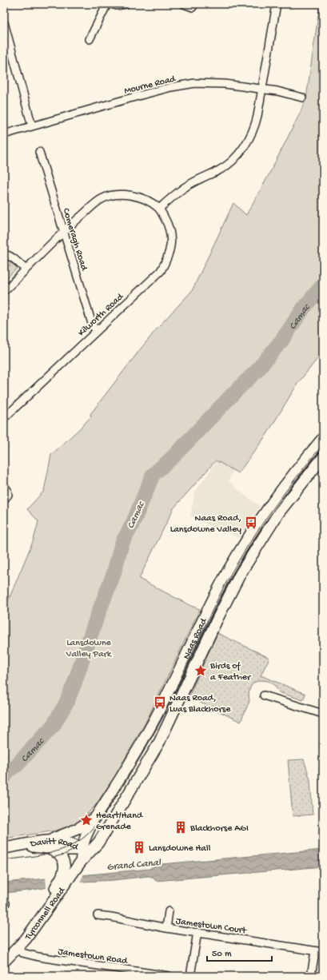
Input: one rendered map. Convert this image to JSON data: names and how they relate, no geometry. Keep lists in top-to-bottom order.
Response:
{
  "streets": {
    "main road": ["Naas Road", "Davitt Road", "Tyrconnell Road"],
    "street": [
      "Mourne Road",
      "Comeragh Road",
      "Kilworth Road",
      "Jamestown Court",
      "Jamestown Road"
    ]
  },
  "crossings": [
    ["Comeragh Road", "Kilworth Road"],
    ["Naas Road", "Davitt Road"],
    ["Naas Road", "Tyrconnell Road"],
    ["Davitt Road", "Tyrconnell Road"],
    ["Tyrconnell Road", "Jamestown Road"]
  ],
  "water": ["Camac", "Grand Canal"],
  "parks": ["Lansdowne Valley Park"],
  "places": {
    "bus stop": ["Naas Road, Lansdowne Valley", "Naas Road, Luas Blackhorse"],
    "place": ["Birds of a Feather", "Heart/Hand Grenade"],
    "building": ["Blackhorse AGI", "Lansdowne Hall"]
  },
  "scale_bar": "50 m"
}
